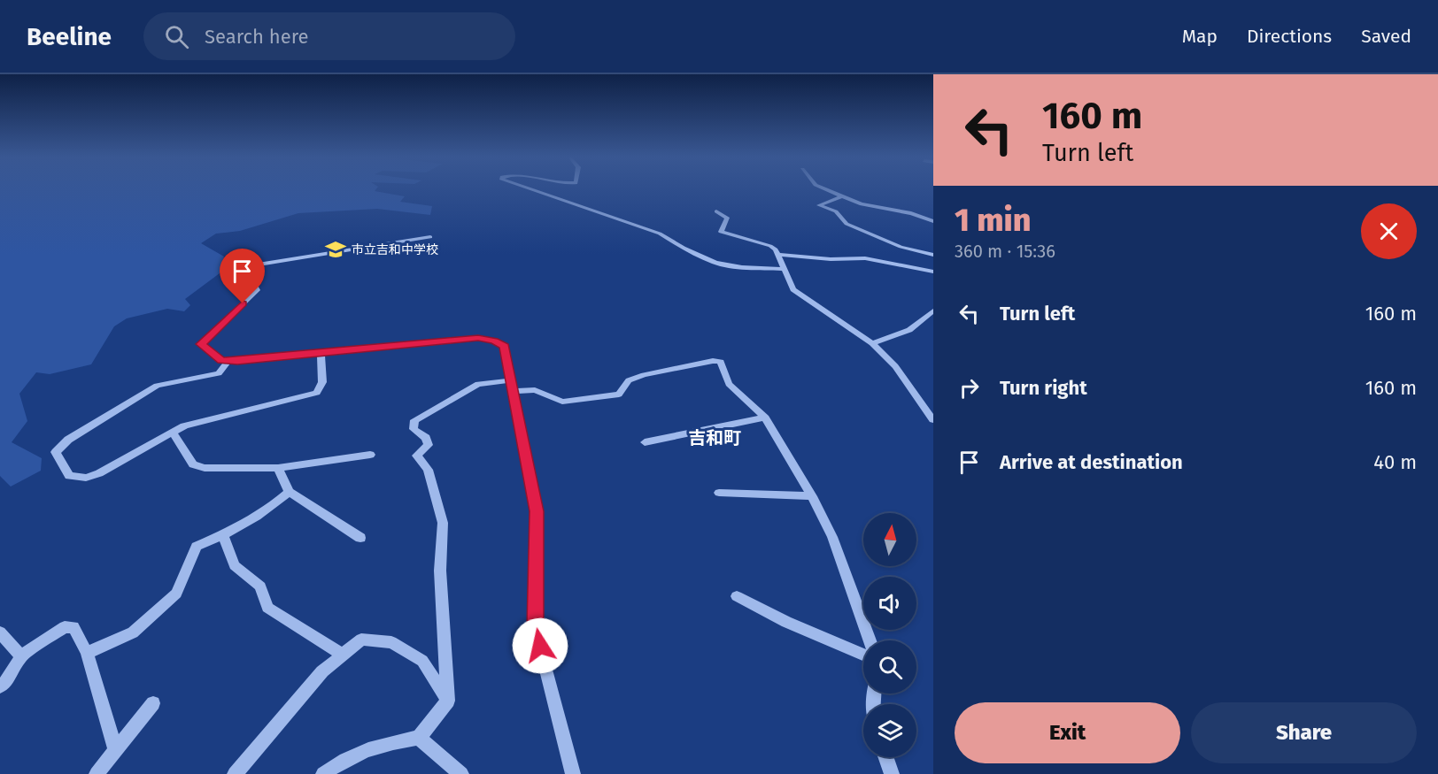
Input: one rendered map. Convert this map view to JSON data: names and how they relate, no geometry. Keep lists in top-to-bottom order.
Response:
{
  "districts": ["吉和町"],
  "places": {
    "school or university": ["市立吉和中学校"]
  },
  "north": "top",
  "page": {
    "header": "Beeline",
    "search": "Search here",
    "nav": ["Map", "Directions", "Saved"],
    "turn": ["160 m", "Turn left"],
    "heading": ["1 min", "360 m · 15:36"],
    "list": [
      {
        "name": "Turn left",
        "value": "160 m"
      },
      {
        "name": "Turn right",
        "value": "160 m"
      },
      {
        "name": "Arrive at destination",
        "value": "40 m"
      }
    ],
    "buttons": ["Exit", "Share"]
  }
}
